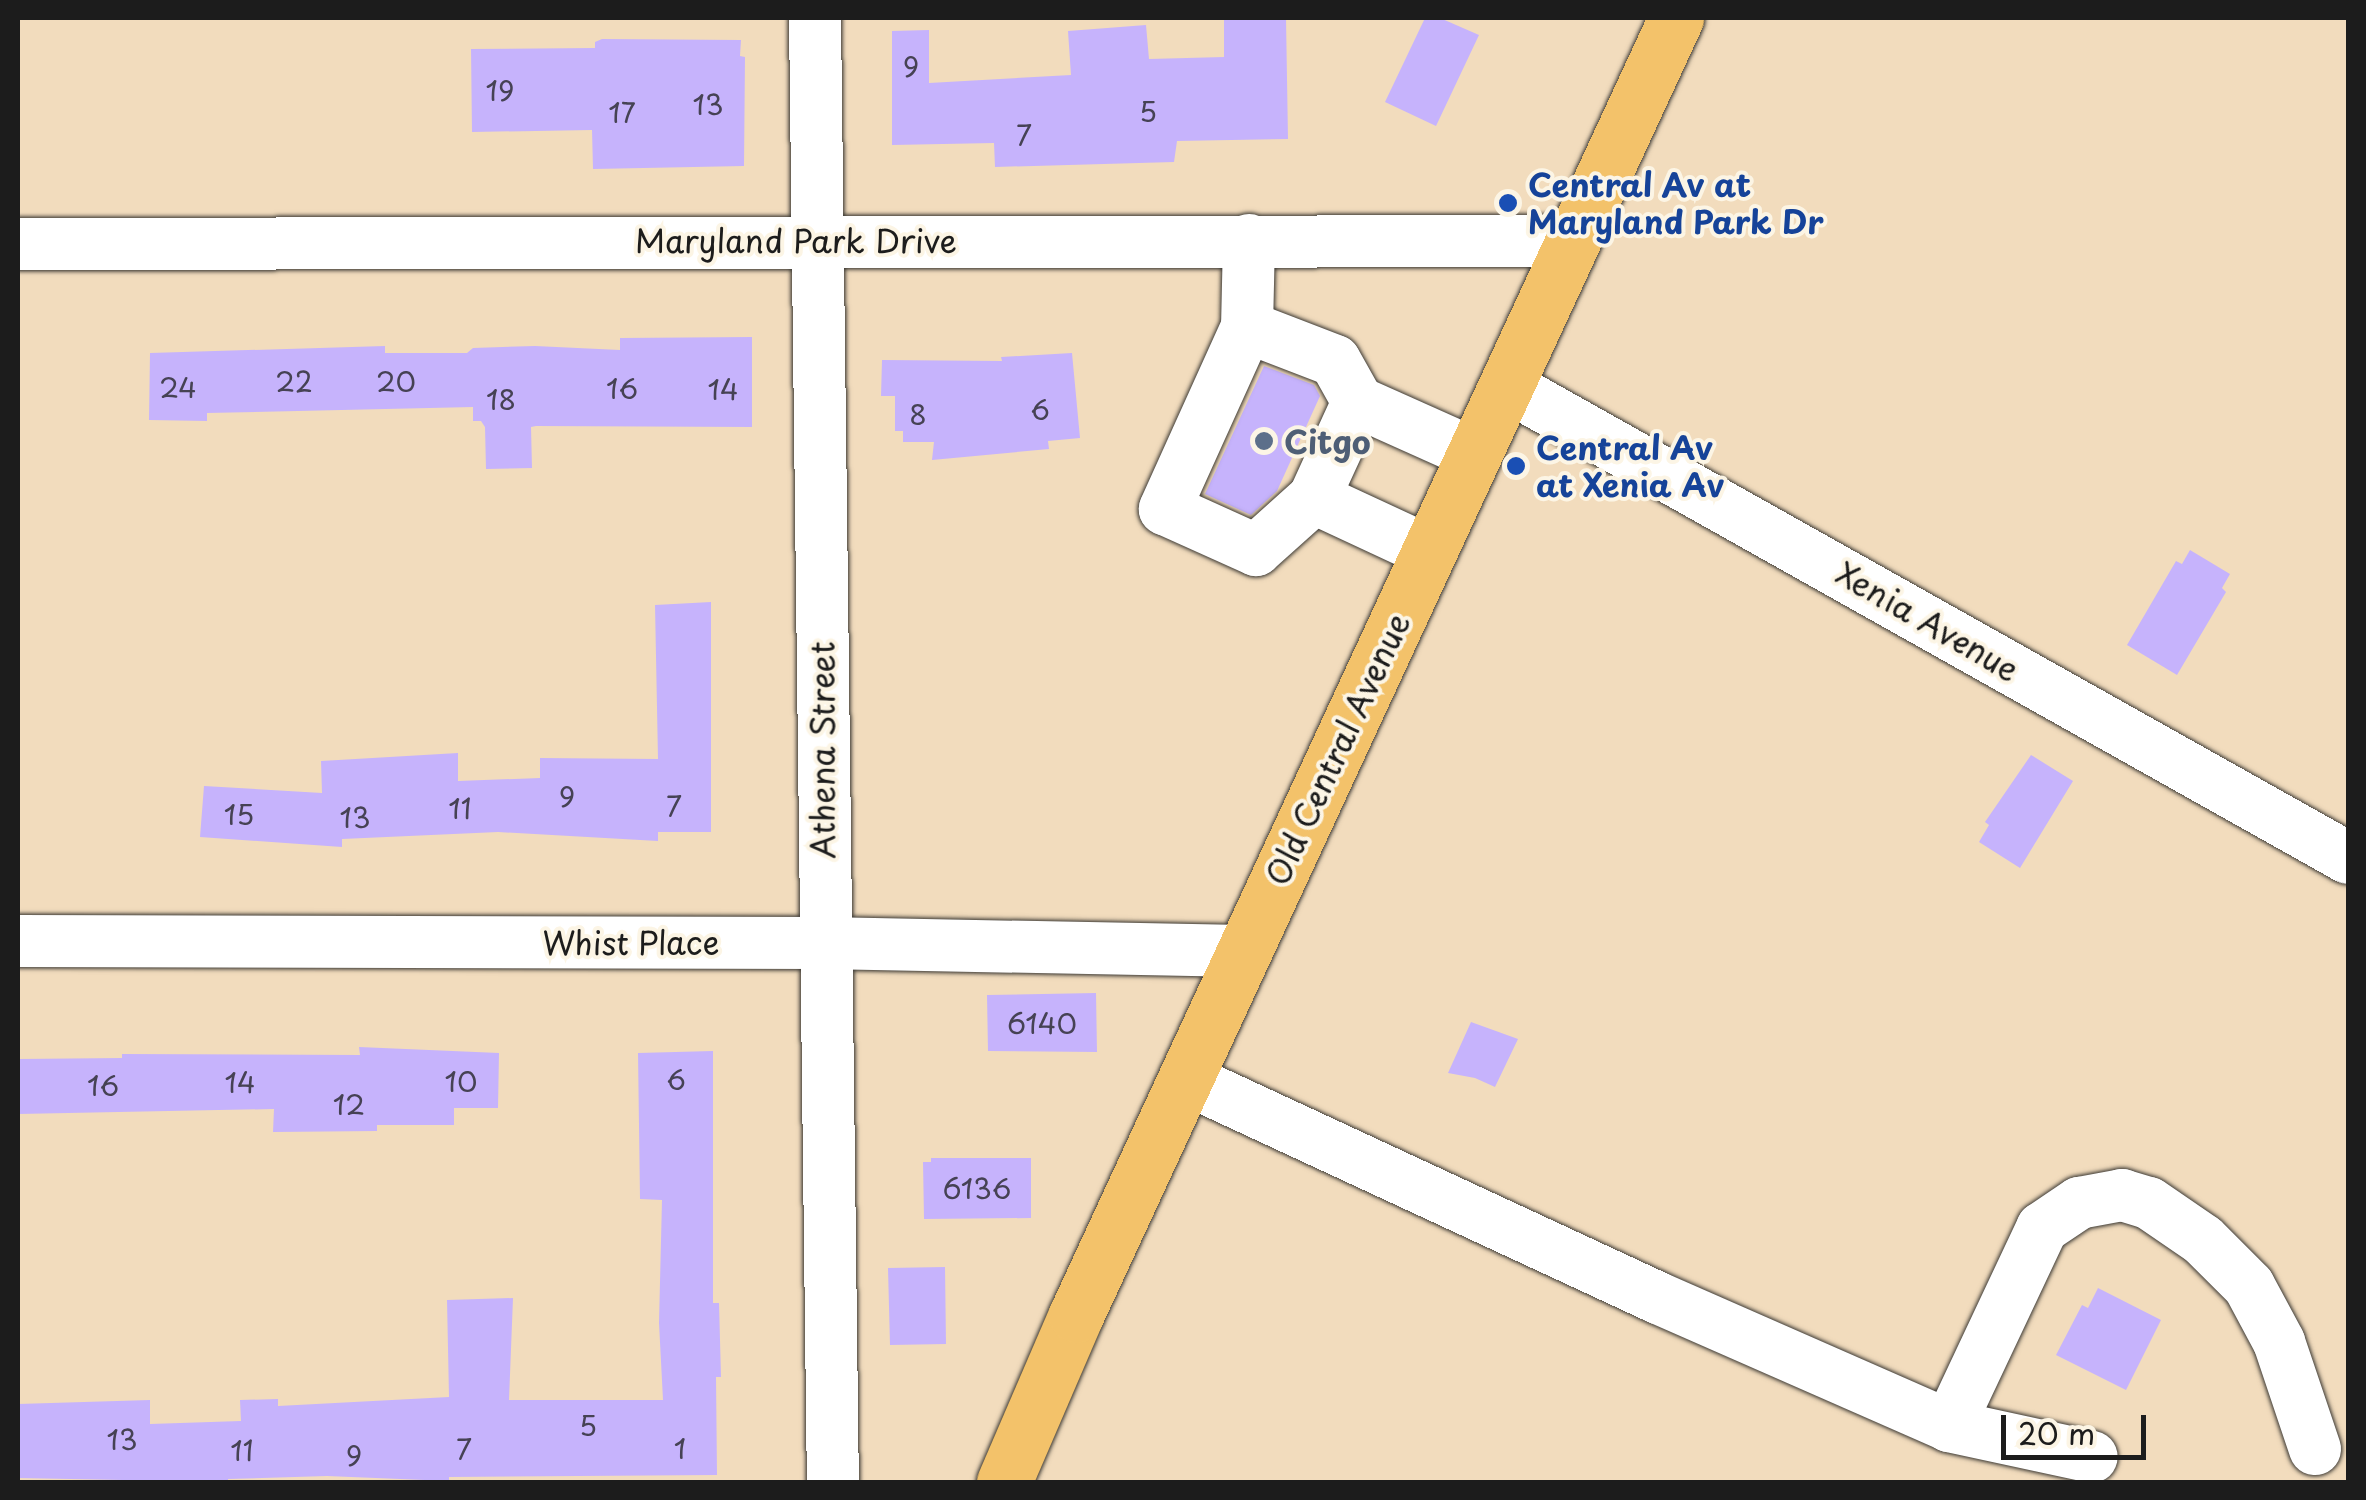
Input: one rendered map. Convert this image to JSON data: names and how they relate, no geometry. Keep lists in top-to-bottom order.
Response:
{
  "streets": {
    "main road": ["Old Central Avenue"],
    "street": [
      "Maryland Park Drive",
      "Xenia Avenue",
      "Athena Street",
      "Whist Place"
    ]
  },
  "crossings": [
    ["Maryland Park Drive", "Old Central Avenue"],
    ["Maryland Park Drive", "Athena Street"],
    ["Xenia Avenue", "Old Central Avenue"],
    ["Old Central Avenue", "Whist Place"],
    ["Athena Street", "Whist Place"]
  ],
  "places": ["Central Av at Maryland Park Dr", "Citgo", "Central Av at Xenia Av"],
  "house_numbers": [
    "9",
    "19",
    "13",
    "5",
    "17",
    "7",
    "22",
    "20",
    "24",
    "16",
    "14",
    "18",
    "6",
    "8",
    "9",
    "7",
    "11",
    "15",
    "13",
    "6140",
    "6",
    "10",
    "14",
    "16",
    "12",
    "6136",
    "5",
    "13",
    "1",
    "7",
    "11",
    "9"
  ],
  "scale_bar": "20 m"
}
